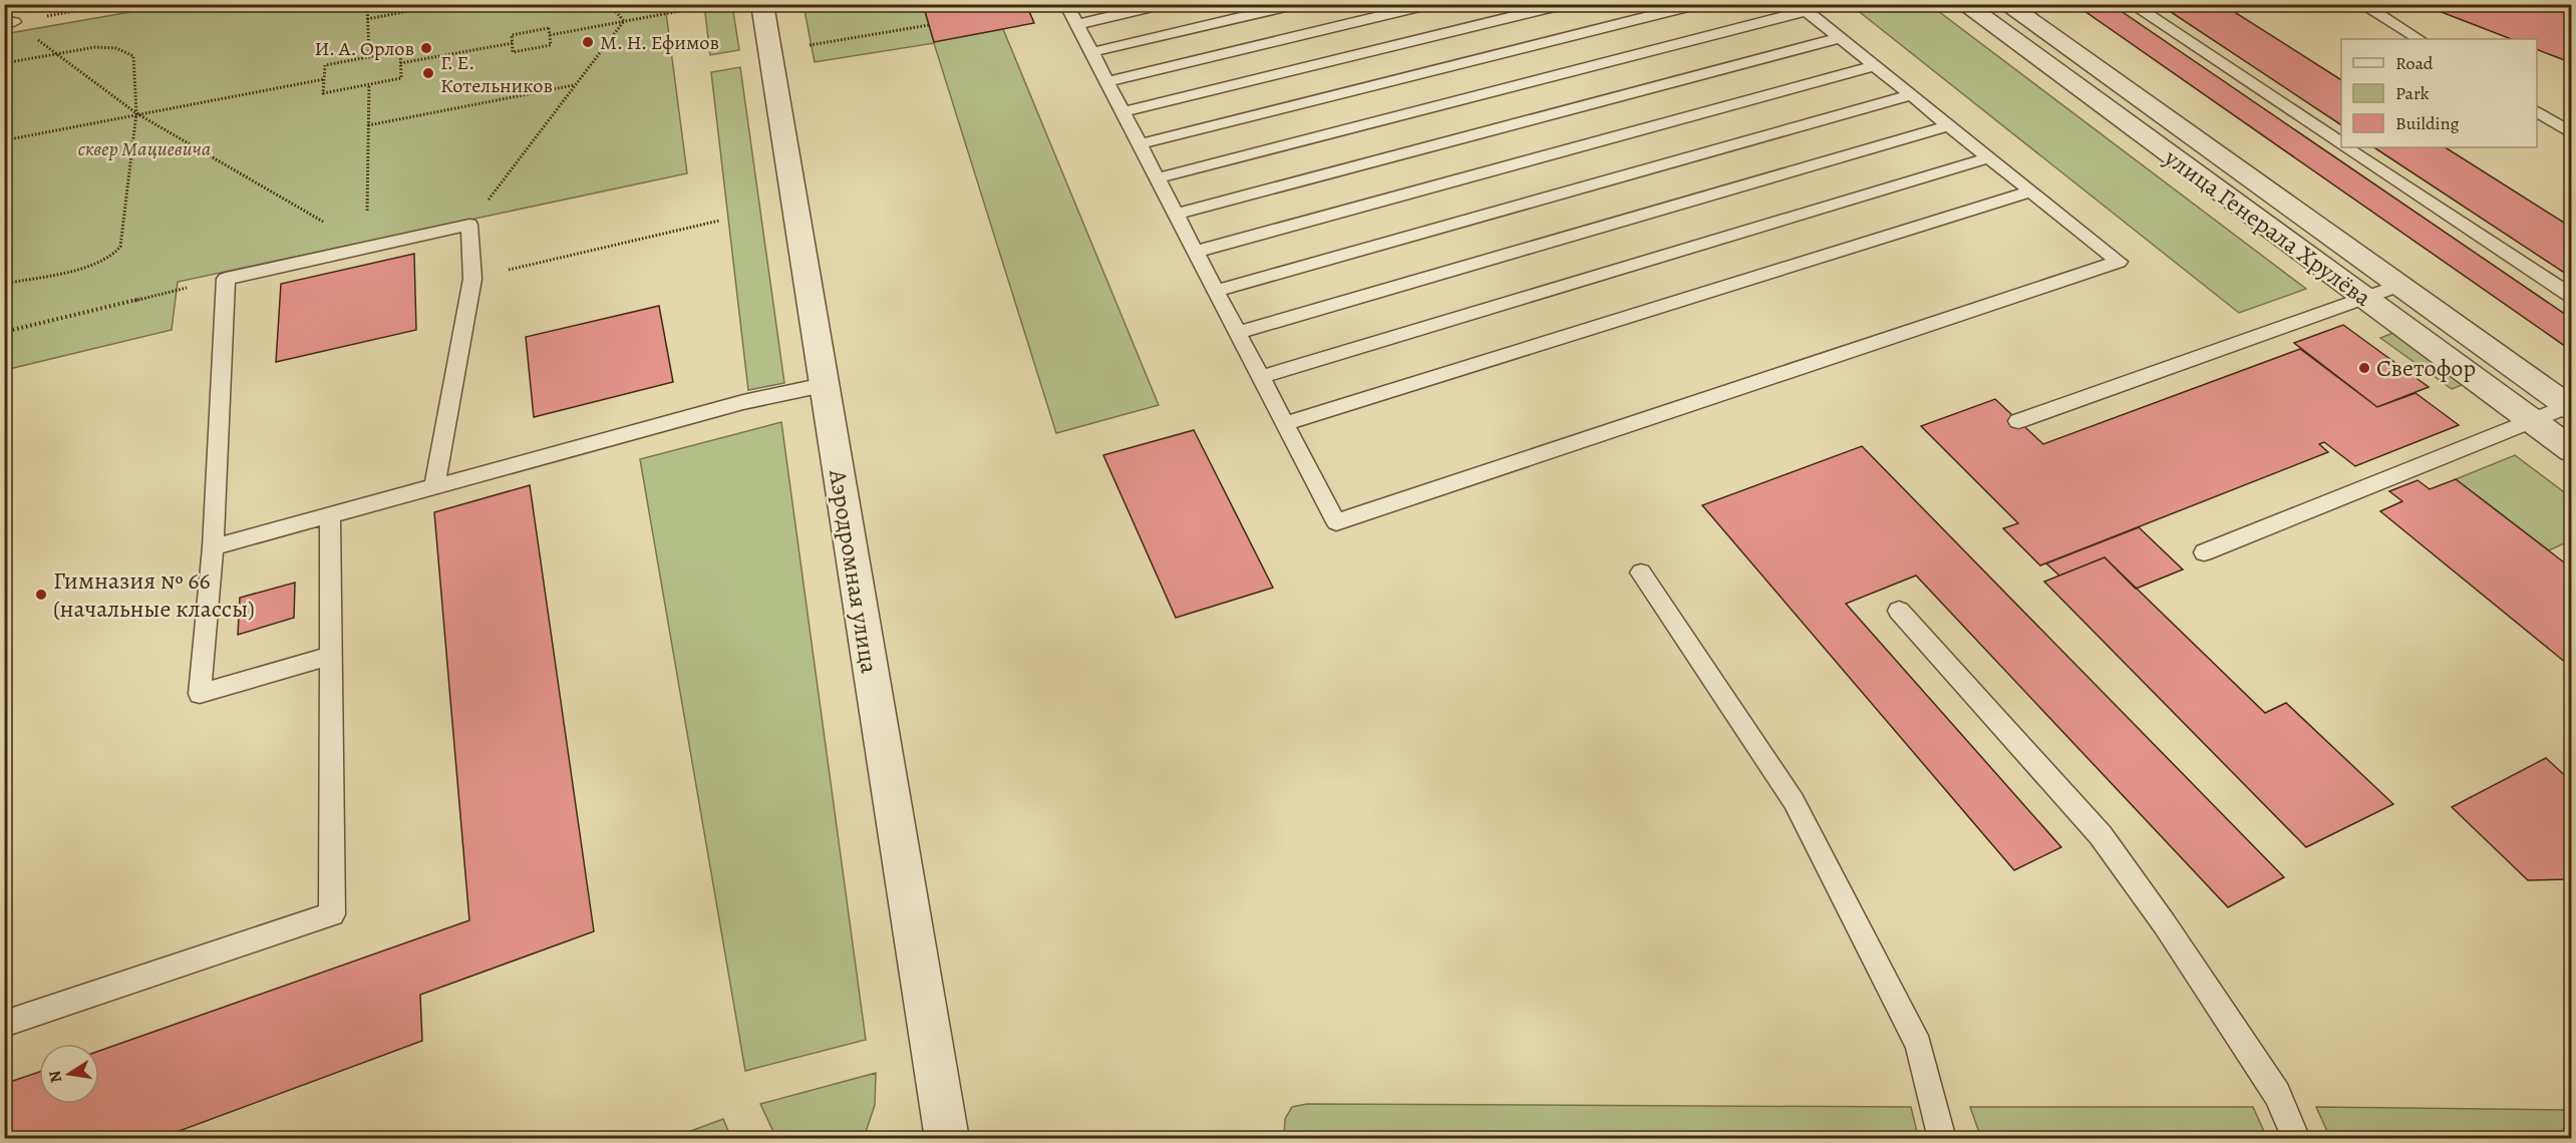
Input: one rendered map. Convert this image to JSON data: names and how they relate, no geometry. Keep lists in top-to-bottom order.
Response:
{
  "streets": {
    "street": ["улица Генерала Хрулёва", "Аэродромная улица"]
  },
  "parks": ["сквер Мациевича"],
  "places": [
    "М. Н. Ефимов",
    "И. А. Орлов",
    "Г. Е. Котельников",
    "Светофор",
    "Гимназия № 66 (начальные классы)"
  ],
  "legend": ["Road", "Park", "Building"],
  "north": "left"
}
